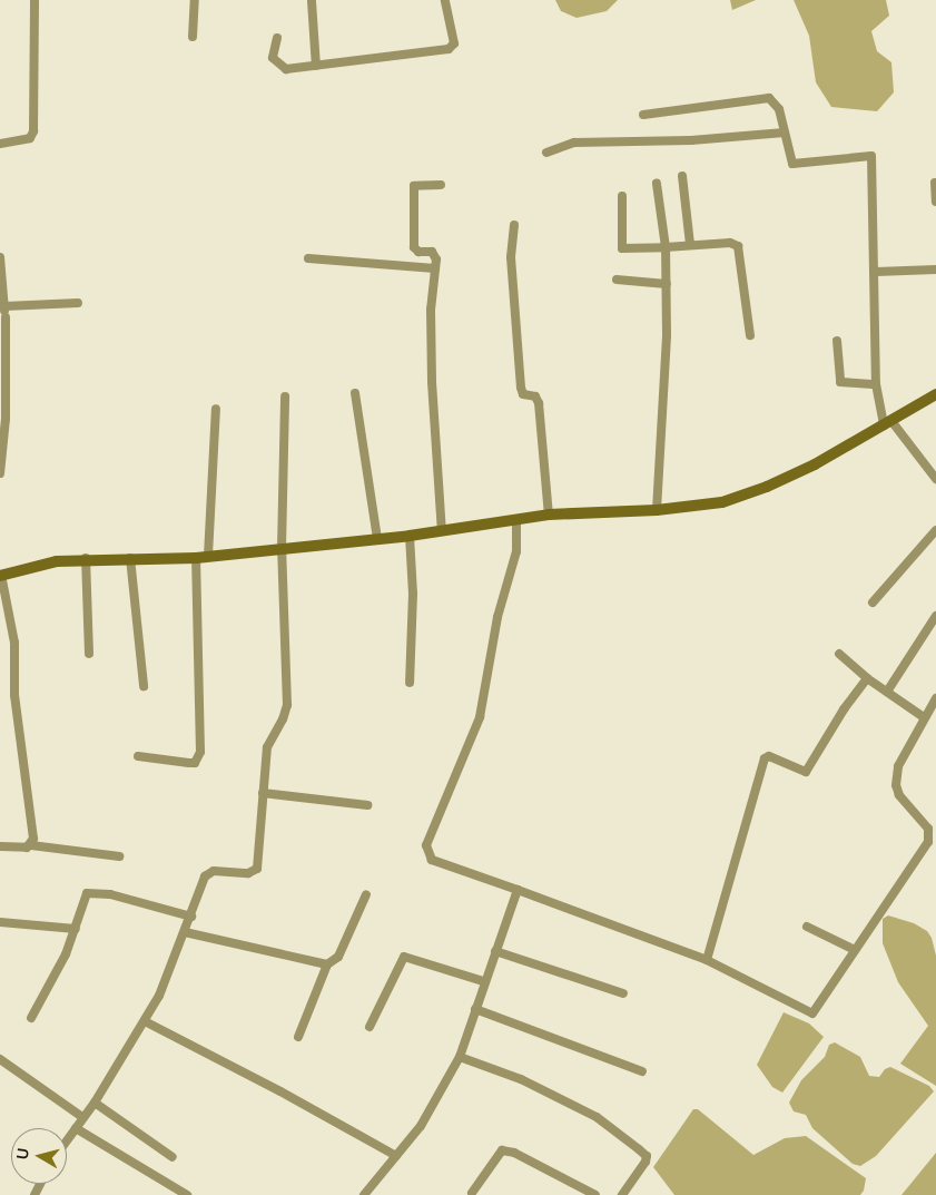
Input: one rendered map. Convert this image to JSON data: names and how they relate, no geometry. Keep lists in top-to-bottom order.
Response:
{
  "north": "left"
}
